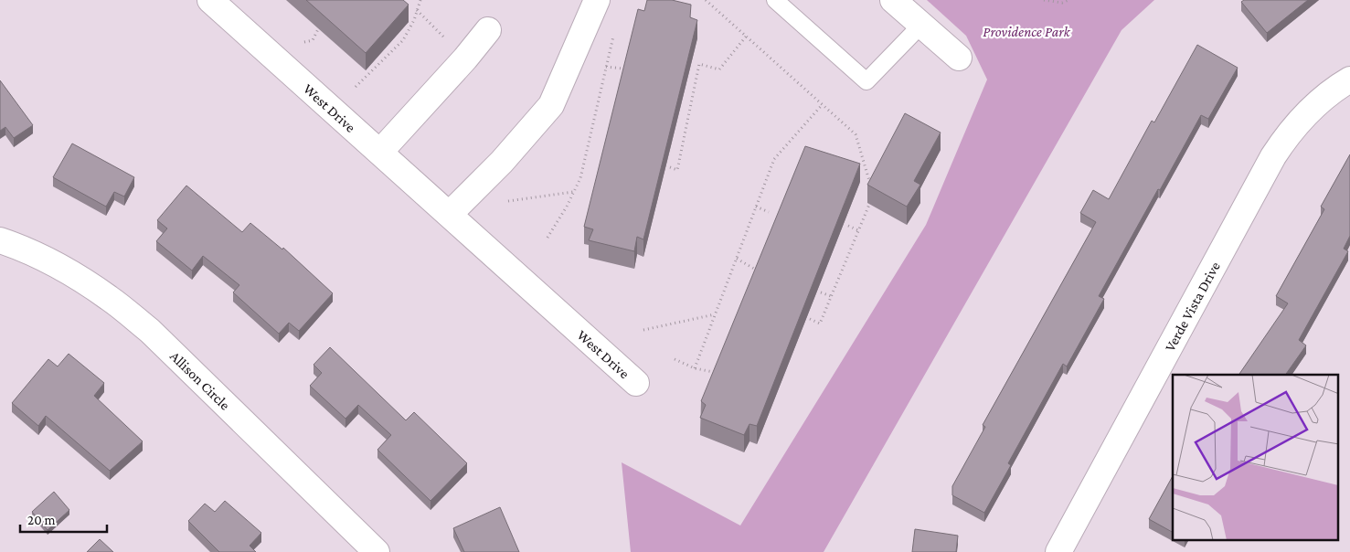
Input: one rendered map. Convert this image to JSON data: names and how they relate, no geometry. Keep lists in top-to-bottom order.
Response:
{
  "streets": {
    "street": ["West Drive", "Verde Vista Drive", "Allison Circle"]
  },
  "parks": ["Providence Park"],
  "scale_bar": "20 m"
}
